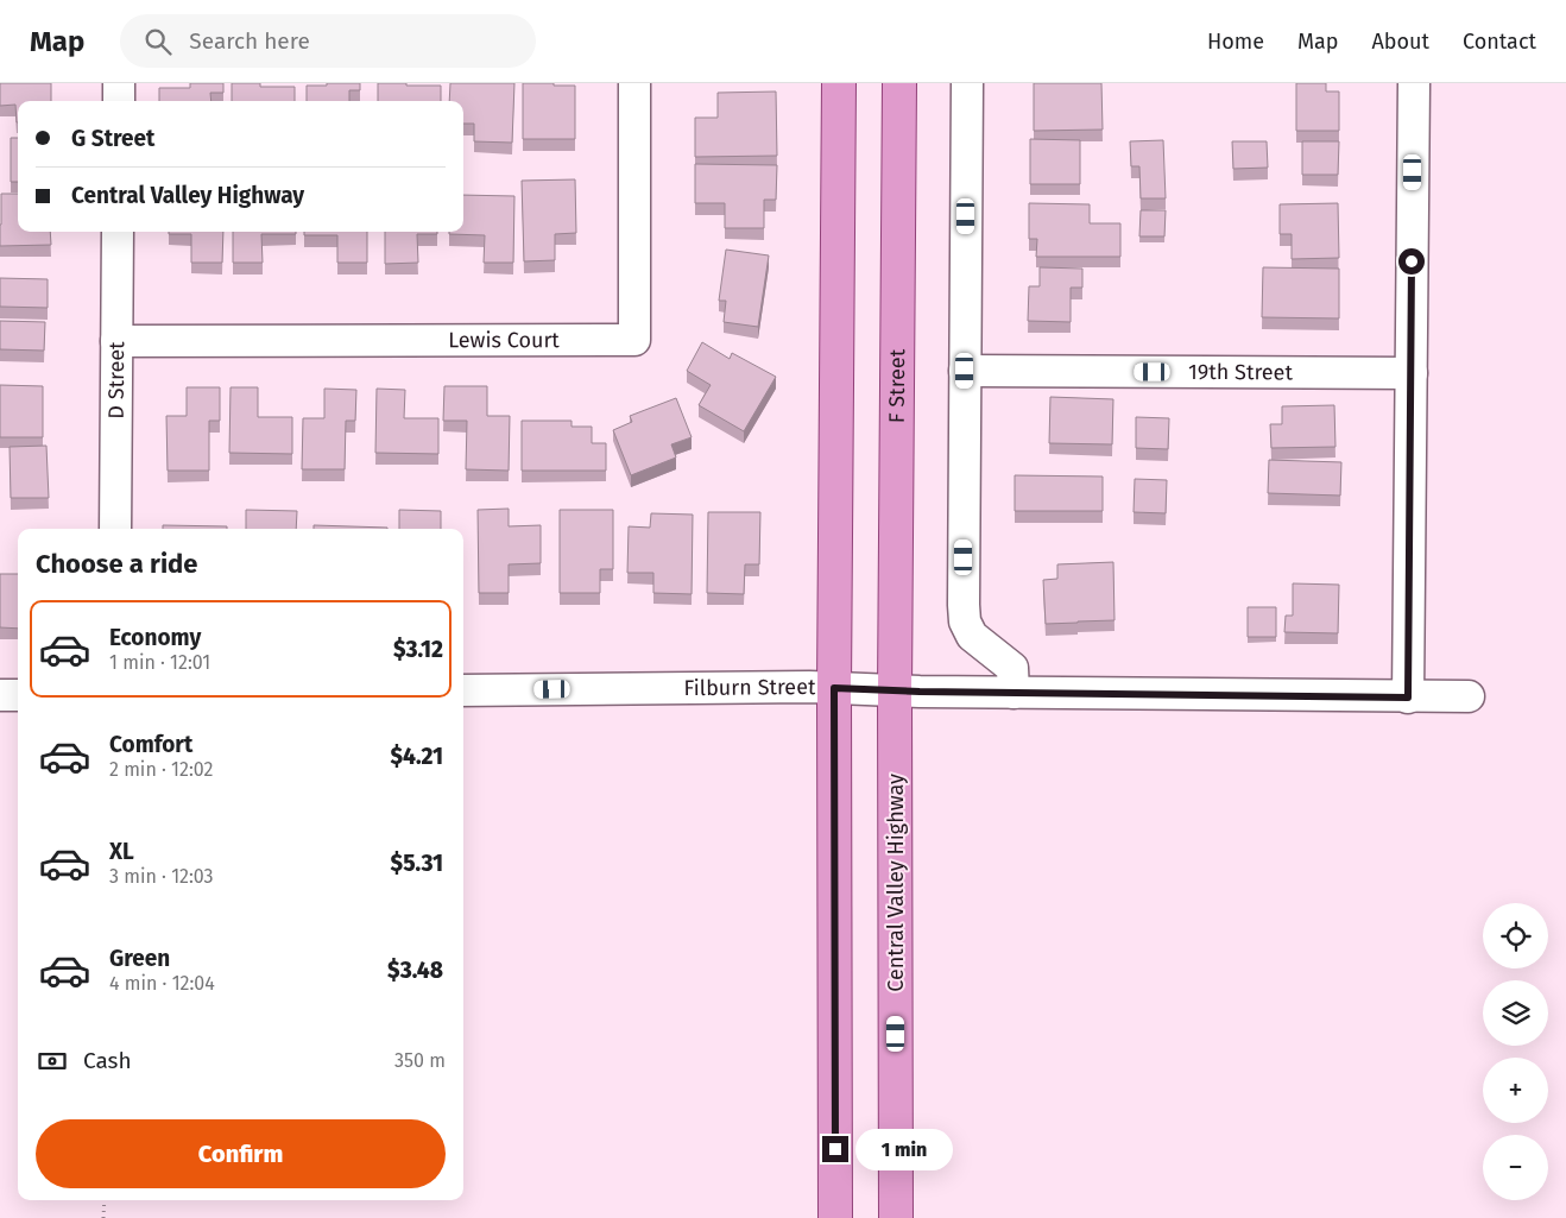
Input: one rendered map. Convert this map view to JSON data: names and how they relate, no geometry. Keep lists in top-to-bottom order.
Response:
{
  "streets": {
    "main road": ["F Street", "Central Valley Highway"],
    "street": [
      "Lewis Court",
      "19th Street",
      "D Street",
      "Filburn Street"
    ]
  },
  "crossings": [
    ["Lewis Court", "D Street"],
    ["F Street", "Filburn Street"],
    ["F Street", "Central Valley Highway"],
    ["Filburn Street", "Central Valley Highway"]
  ],
  "page": {
    "header": "Map",
    "search": "Search here",
    "nav": [
      "Home",
      "Map",
      "About",
      "Contact"
    ],
    "banner": ["G Street", "Central Valley Highway"],
    "heading": "Choose a ride",
    "list": [
      {
        "name": "Economy",
        "note": "1 min · 12:01",
        "value": "$3.12"
      },
      {
        "name": "Comfort",
        "note": "2 min · 12:02",
        "value": "$4.21"
      },
      {
        "name": "XL",
        "note": "3 min · 12:03",
        "value": "$5.31"
      },
      {
        "name": "Green",
        "note": "4 min · 12:04",
        "value": "$3.48"
      }
    ],
    "map_buttons": ["+", "−"],
    "pay": ["Cash", "350 m"],
    "buttons": "Confirm",
    "bubble": "1 min"
  }
}
